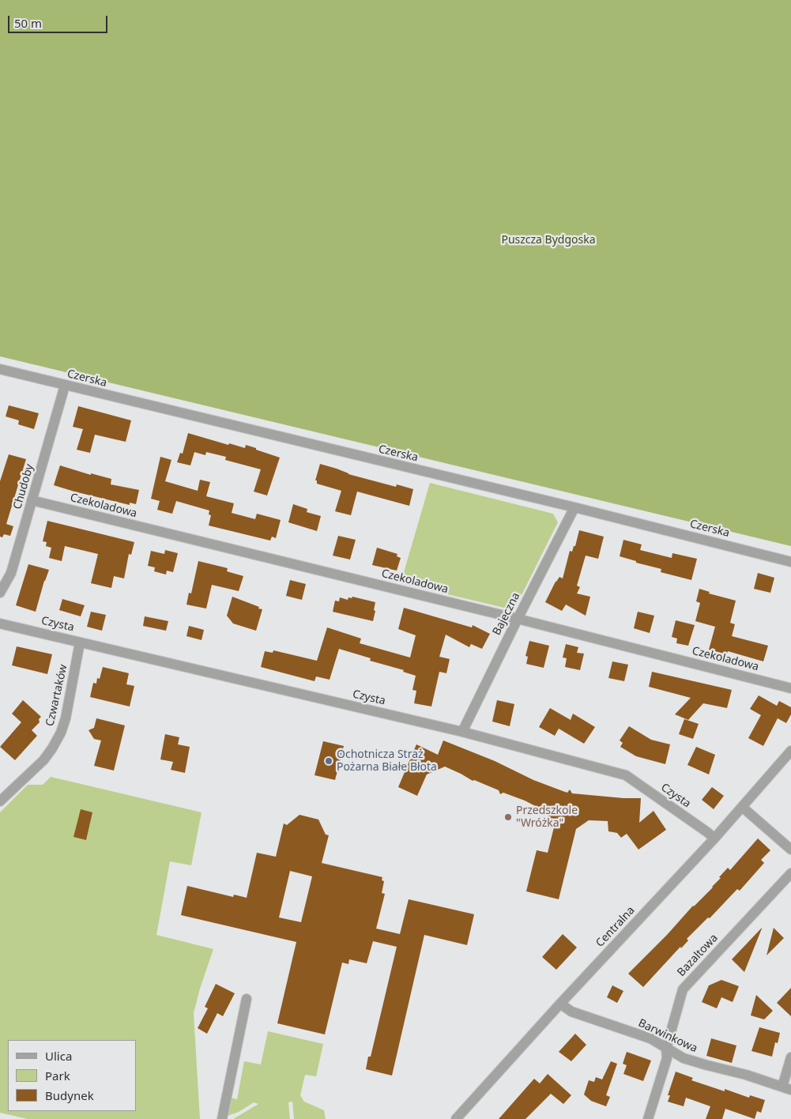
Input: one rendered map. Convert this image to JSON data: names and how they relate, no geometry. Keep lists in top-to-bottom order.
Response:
{
  "streets": {
    "street": [
      "Czerska",
      "Chudoby",
      "Czekoladowa",
      "Bajeczna",
      "Czysta",
      "Czwartaków",
      "Centralna",
      "Bazaltowa",
      "Barwinkowa"
    ]
  },
  "crossings": [
    ["Czerska", "Chudoby"],
    ["Czerska", "Bajeczna"],
    ["Chudoby", "Czekoladowa"],
    ["Czekoladowa", "Bajeczna"],
    ["Bajeczna", "Czysta"],
    ["Czysta", "Czwartaków"],
    ["Czysta", "Centralna"],
    ["Centralna", "Barwinkowa"],
    ["Bazaltowa", "Barwinkowa"]
  ],
  "parks": ["Puszcza Bydgoska"],
  "places": ["Ochotnicza Straż Pożarna Białe Błota", "Przedszkole \"Wróżka\""],
  "legend": ["Ulica", "Park", "Budynek"],
  "scale_bar": "50 m"
}
